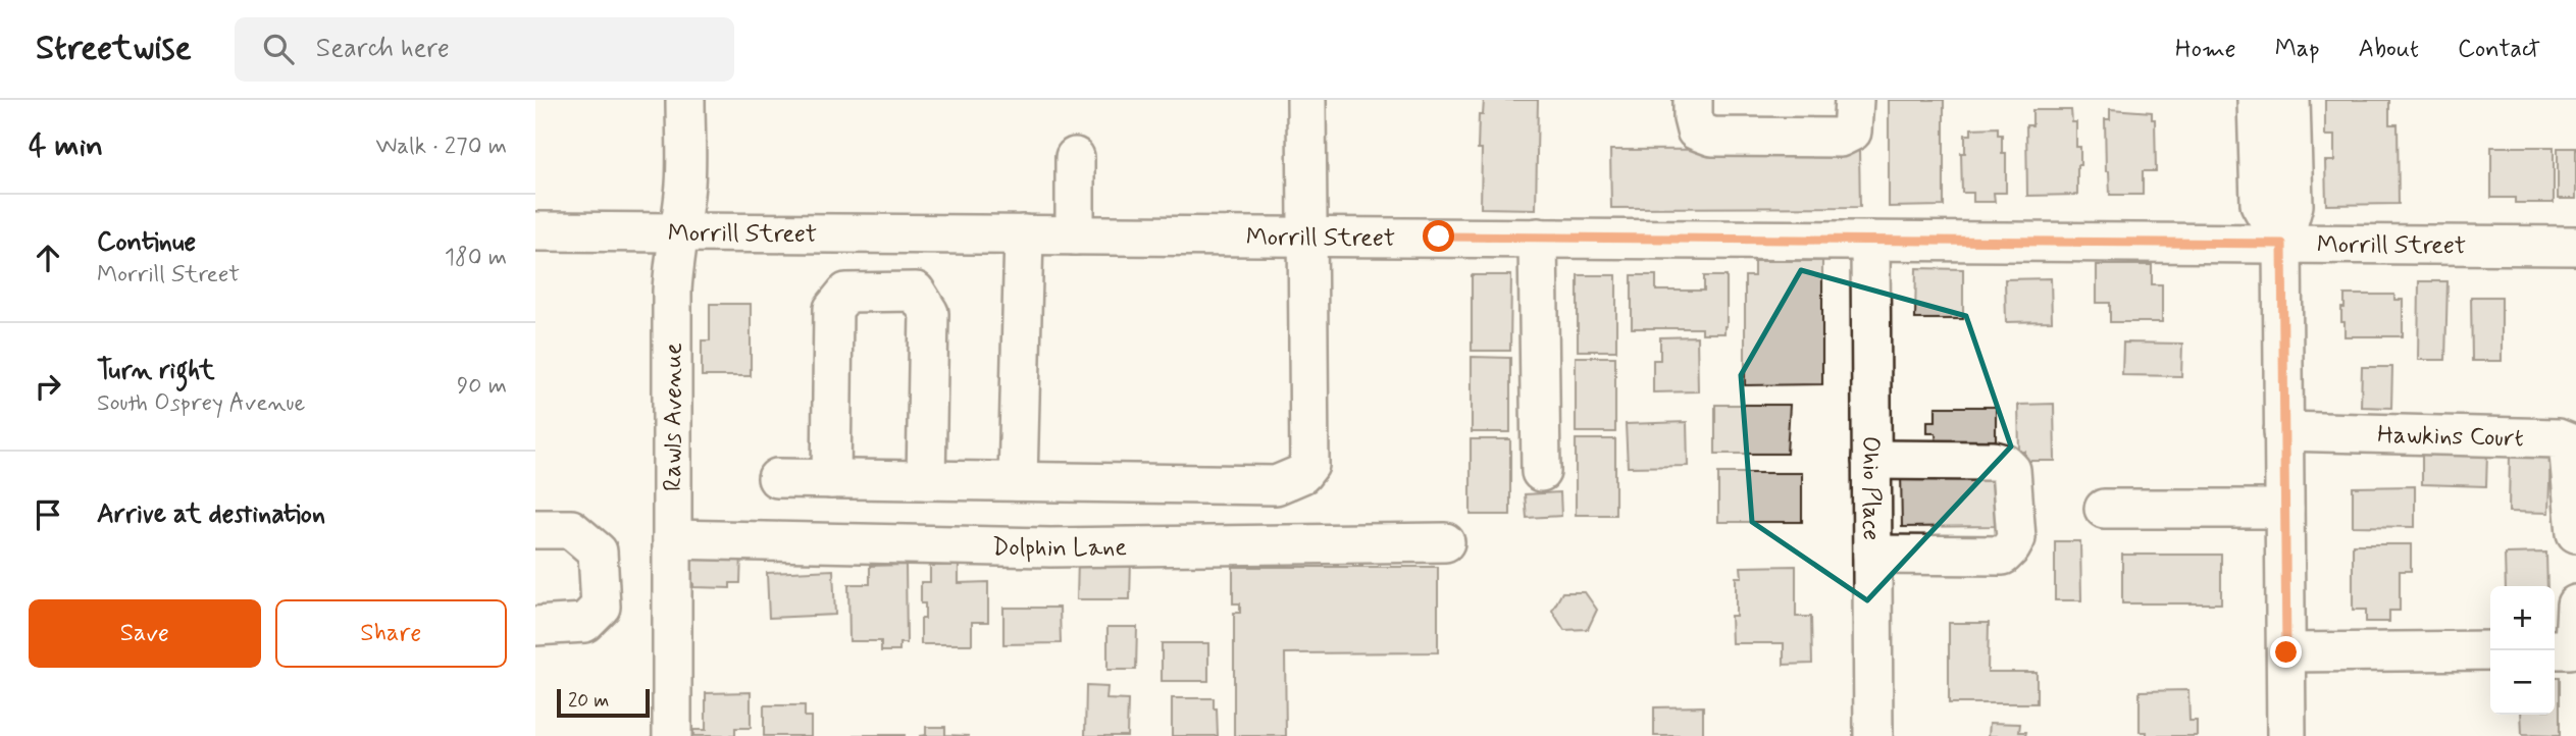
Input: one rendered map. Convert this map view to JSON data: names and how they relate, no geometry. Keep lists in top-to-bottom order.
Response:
{
  "streets": {
    "street": [
      "Morrill Street",
      "Rawls Avenue",
      "Hawkins Court",
      "Ohio Place",
      "Dolphin Lane"
    ]
  },
  "crossings": [
    ["Morrill Street", "Rawls Avenue"],
    ["Morrill Street", "Ohio Place"],
    ["Rawls Avenue", "Dolphin Lane"]
  ],
  "scale_bar": "20 m",
  "page": {
    "header": "Streetwise",
    "search": "Search here",
    "nav": [
      "Home",
      "Map",
      "About",
      "Contact"
    ],
    "heading": ["4 min", "Walk · 270 m"],
    "list": [
      ["Continue", "Morrill Street", "180 m"],
      ["Turn right", "South Osprey Avenue", "90 m"],
      "Arrive at destination"
    ],
    "buttons": ["Save", "Share"],
    "map_buttons": ["+", "−"],
    "scale": "20 m"
  }
}
